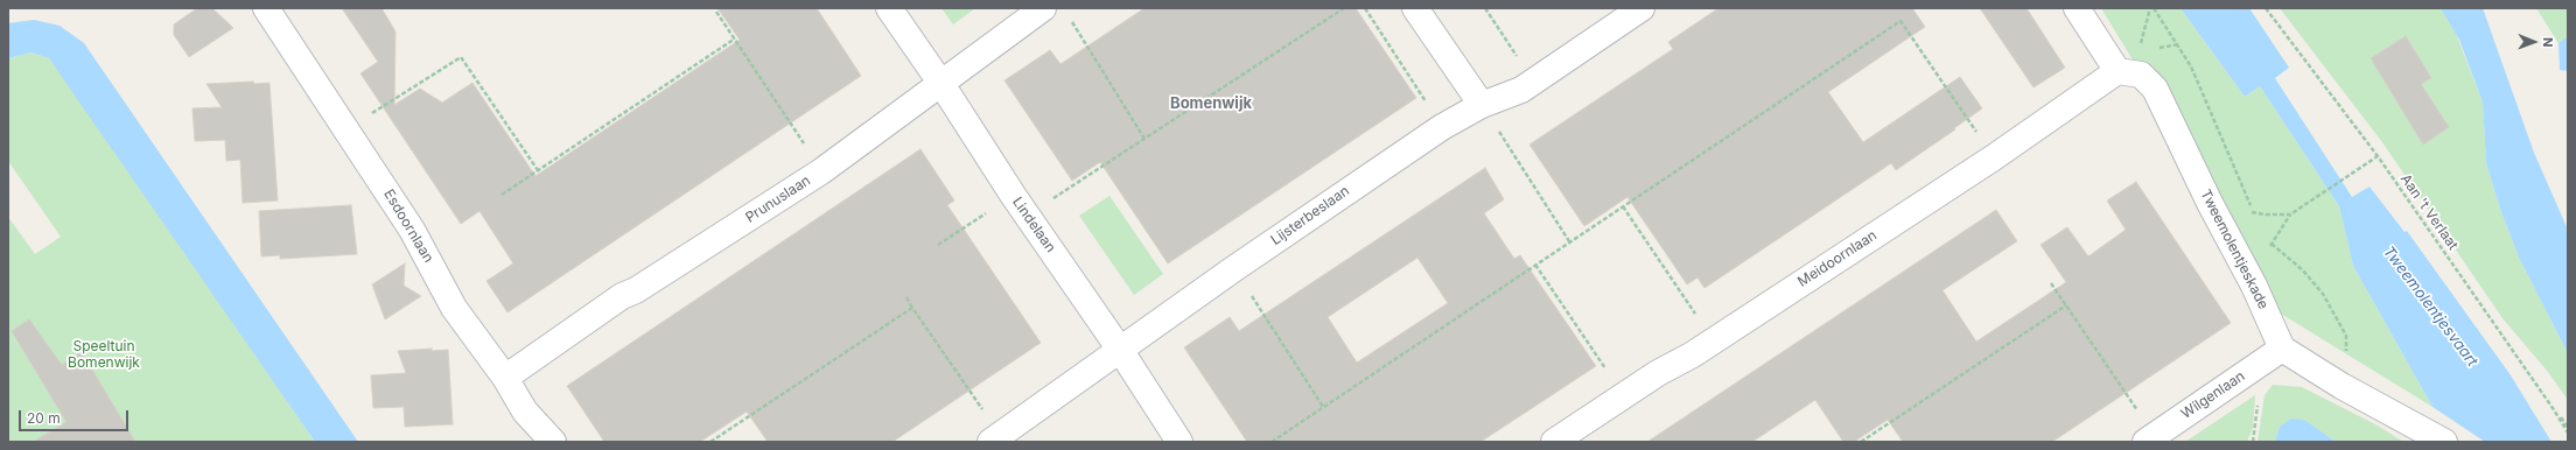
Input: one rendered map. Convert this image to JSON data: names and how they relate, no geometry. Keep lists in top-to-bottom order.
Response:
{
  "streets": {
    "street": [
      "Prunuslaan",
      "Lijsterbeslaan",
      "Lindelaan",
      "Esdoornlaan",
      "Tweemolentjeskade",
      "Meidoornlaan",
      "Wilgenlaan"
    ],
    "path": ["Aan 't Verlaat"]
  },
  "crossings": [
    ["Prunuslaan", "Lindelaan"],
    ["Prunuslaan", "Esdoornlaan"],
    ["Lijsterbeslaan", "Lindelaan"],
    ["Tweemolentjeskade", "Meidoornlaan"],
    ["Tweemolentjeskade", "Wilgenlaan"]
  ],
  "districts": ["Bomenwijk"],
  "water": ["Tweemolentjesvaart"],
  "parks": ["Speeltuin Bomenwijk"],
  "scale_bar": "20 m",
  "north": "right"
}
